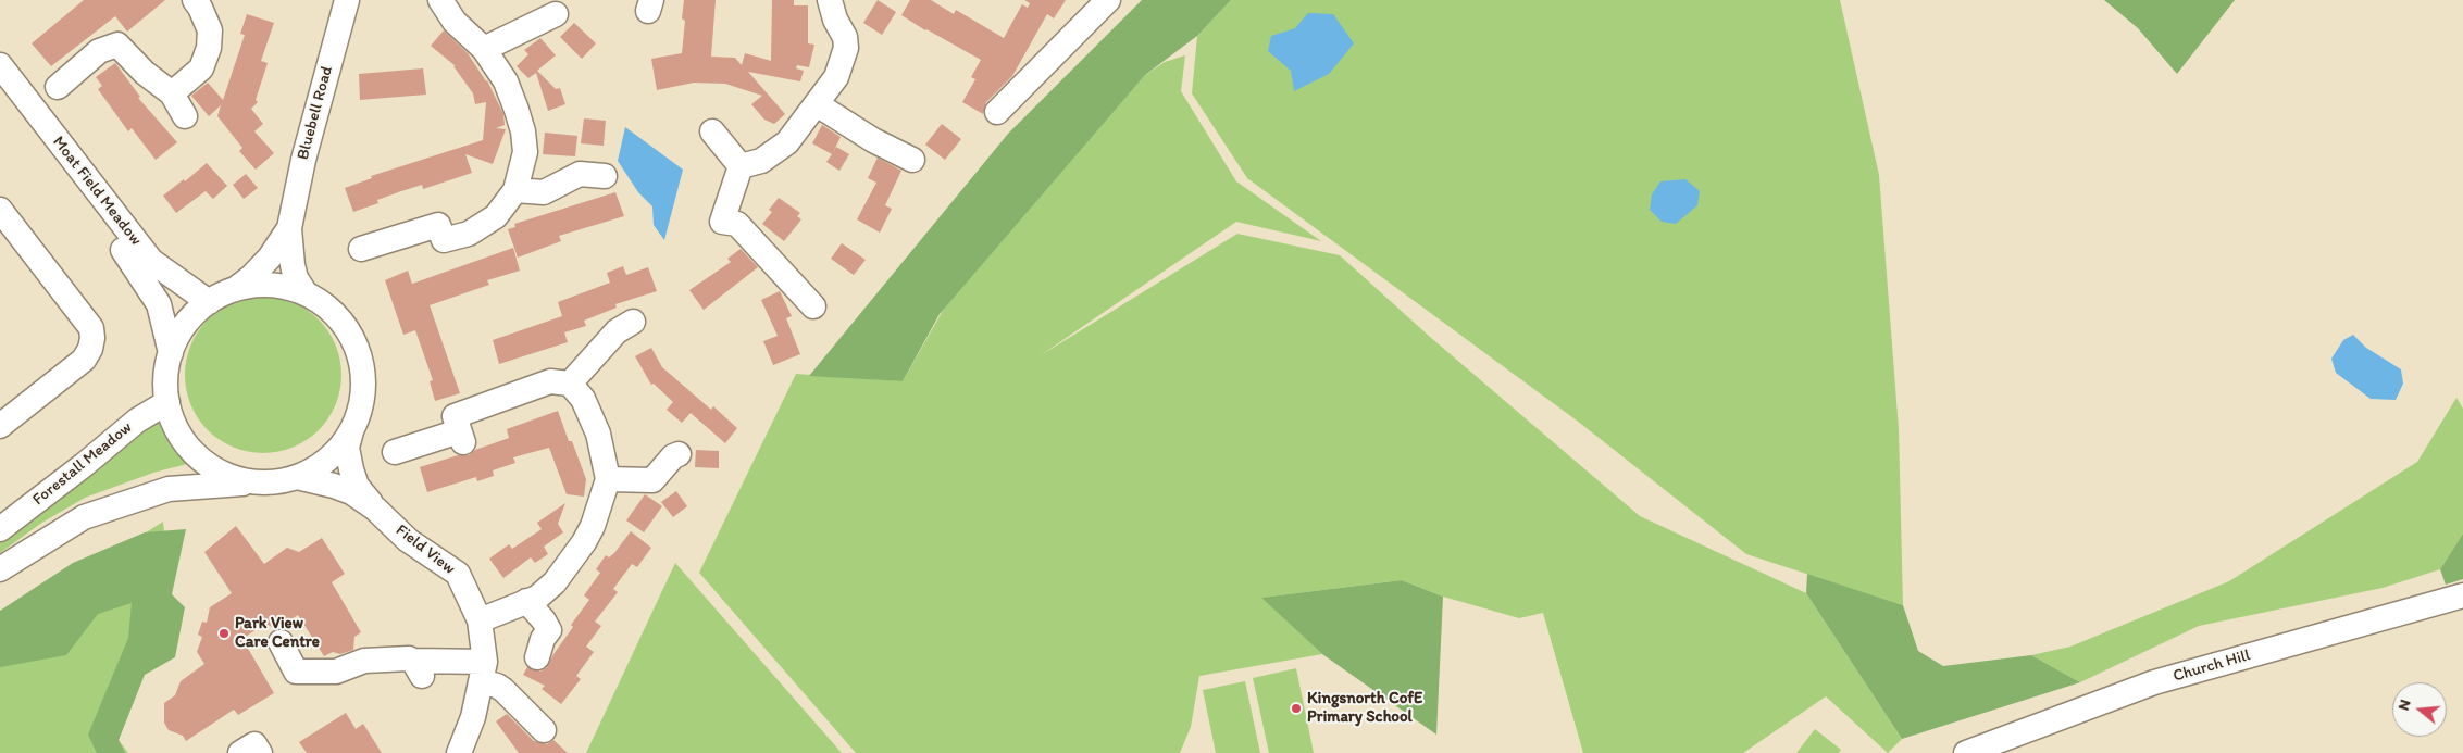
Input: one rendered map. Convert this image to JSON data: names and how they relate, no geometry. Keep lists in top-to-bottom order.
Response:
{
  "streets": {
    "street": [
      "Bluebell Road",
      "Moat Field Meadow",
      "Forestall Meadow",
      "Field View",
      "Church Hill"
    ]
  },
  "places": ["Park View Care Centre", "Kingsnorth CofE Primary School"],
  "north": "left"
}
